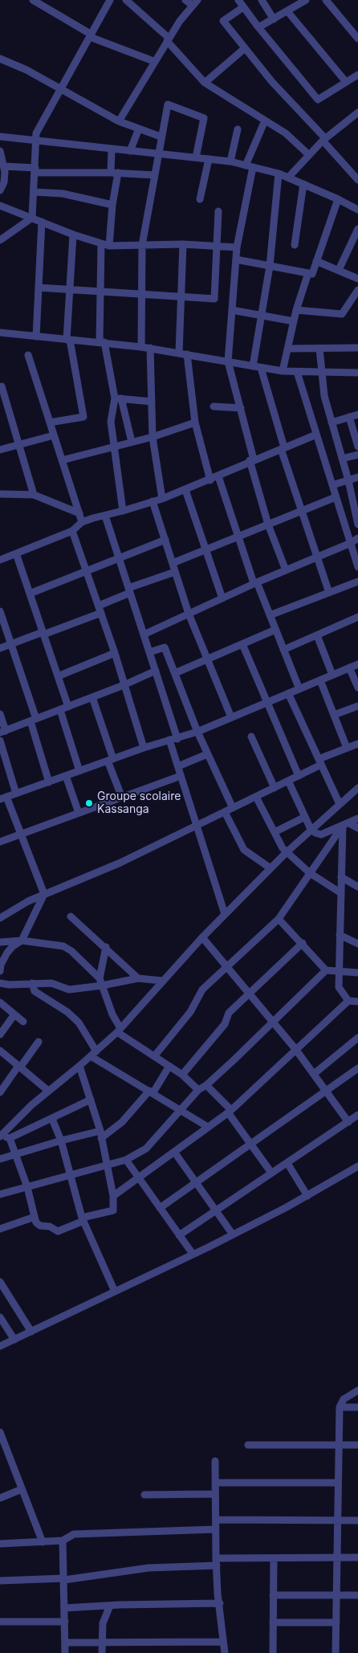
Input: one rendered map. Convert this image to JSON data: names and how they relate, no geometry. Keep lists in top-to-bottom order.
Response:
{
  "places": ["Groupe scolaire Kassanga"]
}
